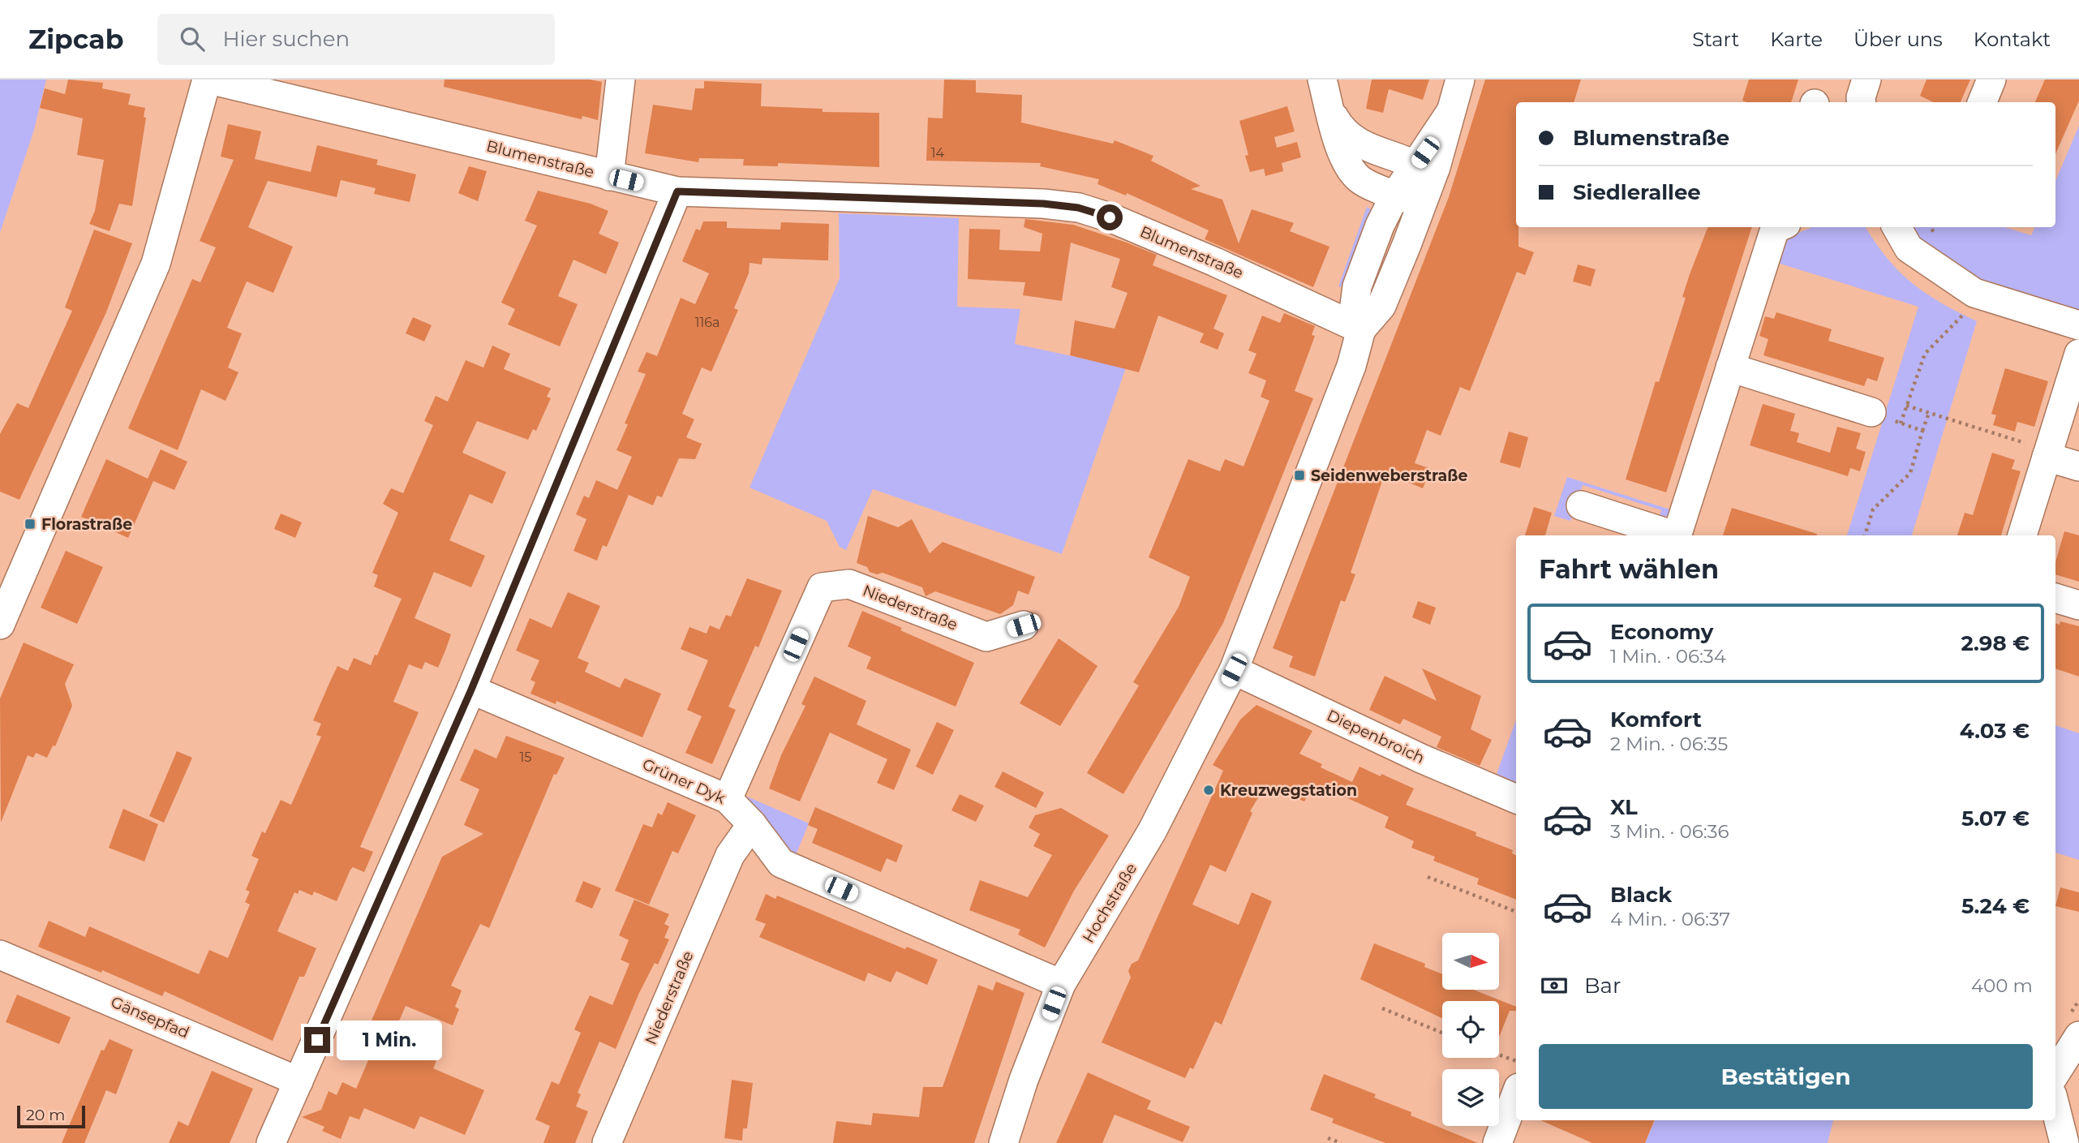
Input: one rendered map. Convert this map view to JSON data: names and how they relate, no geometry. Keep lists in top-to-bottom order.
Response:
{
  "streets": {
    "street": [
      "Blumenstraße",
      "Niederstraße",
      "Diepenbroich",
      "Grüner Dyk",
      "Hochstraße",
      "Gänsepfad"
    ]
  },
  "crossings": [
    ["Blumenstraße", "Hochstraße"],
    ["Niederstraße", "Grüner Dyk"],
    ["Diepenbroich", "Hochstraße"],
    ["Grüner Dyk", "Hochstraße"]
  ],
  "places": {
    "transit": ["Seidenweberstraße", "Florastraße"],
    "other": ["Kreuzwegstation"]
  },
  "house_numbers": ["14", "116a", "15"],
  "scale_bar": "20 m",
  "north": "right",
  "page": {
    "header": "Zipcab",
    "search": "Hier suchen",
    "nav": [
      "Start",
      "Karte",
      "Über uns",
      "Kontakt"
    ],
    "banner": ["Blumenstraße", "Siedlerallee"],
    "heading": "Fahrt wählen",
    "list": [
      {
        "name": "Economy",
        "note": "1 Min. · 06:34",
        "value": "2.98 €"
      },
      {
        "name": "Komfort",
        "note": "2 Min. · 06:35",
        "value": "4.03 €"
      },
      {
        "name": "XL",
        "note": "3 Min. · 06:36",
        "value": "5.07 €"
      },
      {
        "name": "Black",
        "note": "4 Min. · 06:37",
        "value": "5.24 €"
      }
    ],
    "pay": ["Bar", "400 m"],
    "bubble": "1 Min.",
    "buttons": "Bestätigen",
    "scale": "20 m"
  }
}
